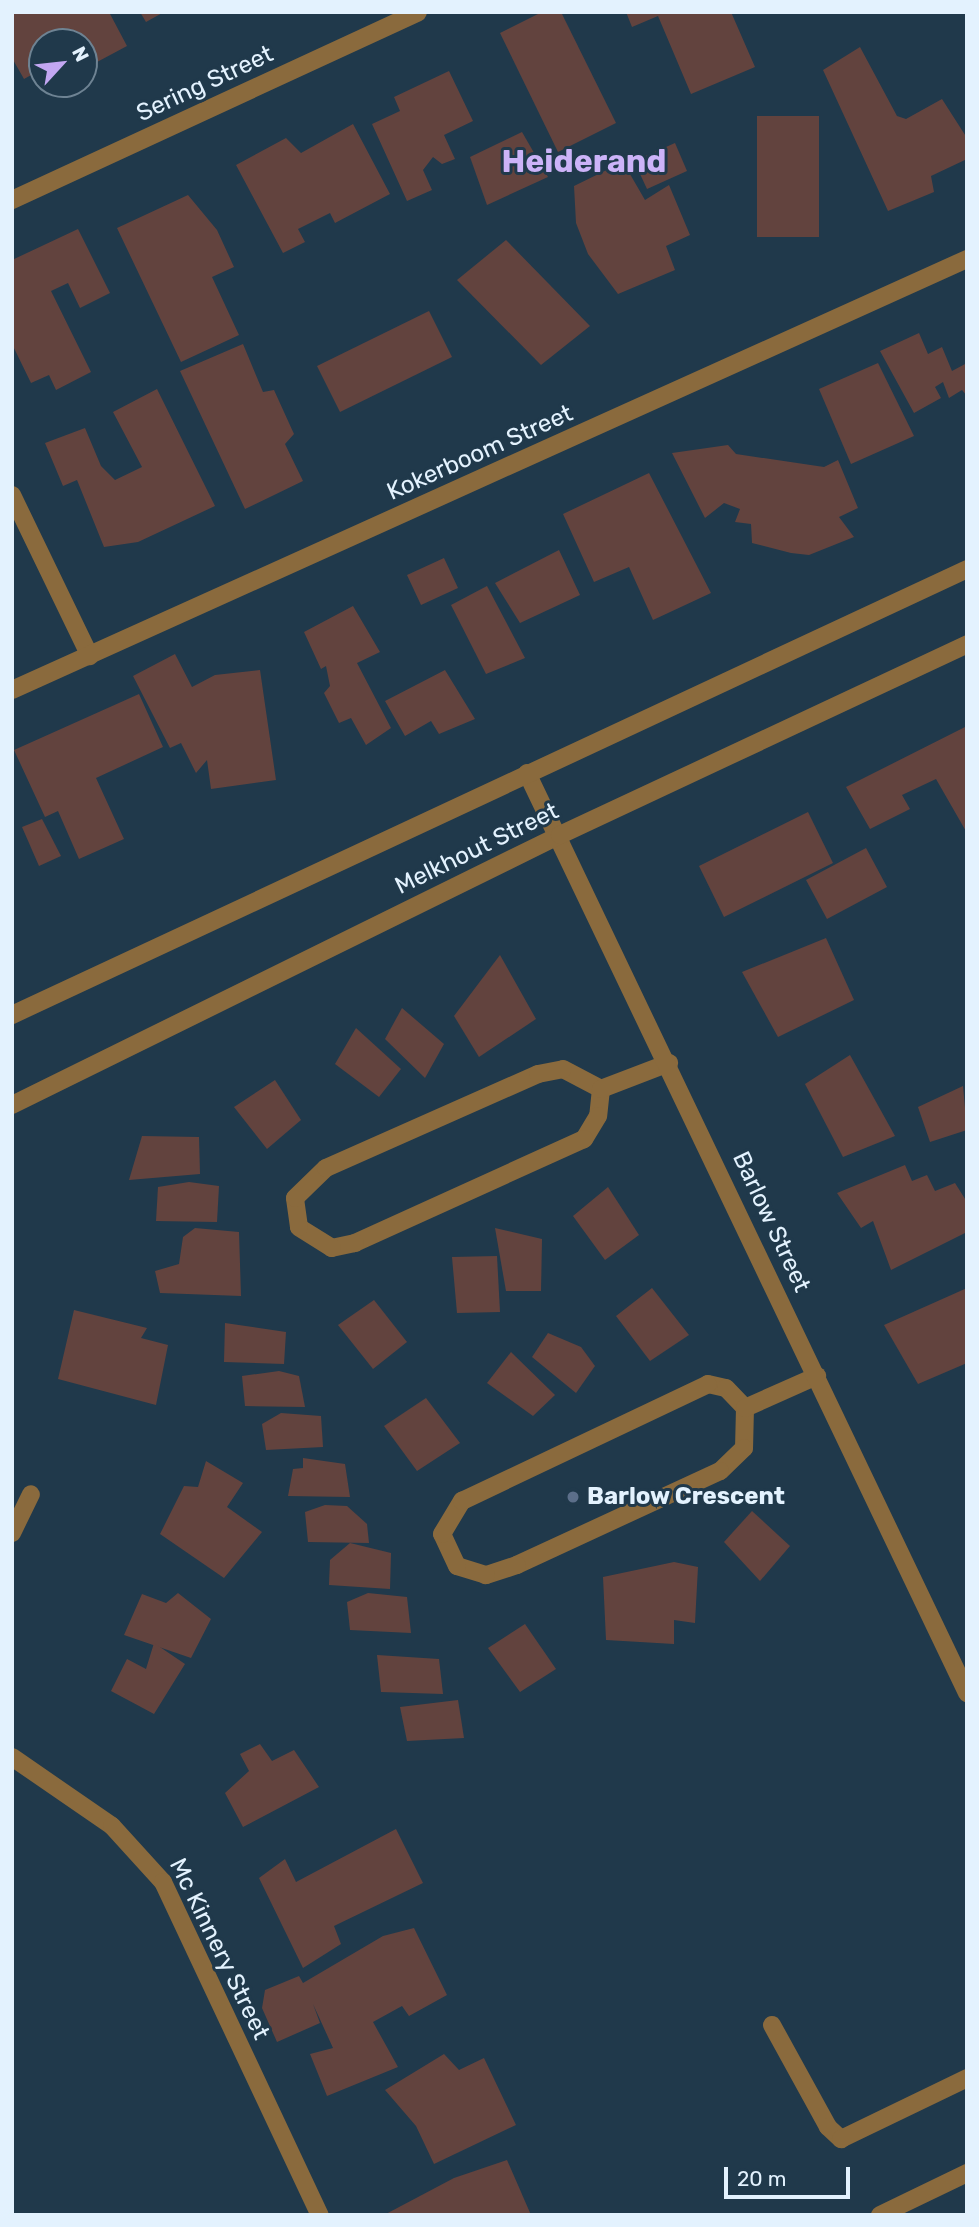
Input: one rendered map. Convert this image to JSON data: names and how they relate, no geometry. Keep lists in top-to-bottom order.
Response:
{
  "streets": {
    "street": [
      "Sering Street",
      "Kokerboom Street",
      "Melkhout Street",
      "Barlow Street",
      "Mc Kinnery Street"
    ]
  },
  "crossings": [
    ["Melkhout Street", "Barlow Street"]
  ],
  "districts": ["Heiderand"],
  "places": ["Barlow Crescent"],
  "scale_bar": "20 m",
  "north": "top right"
}
